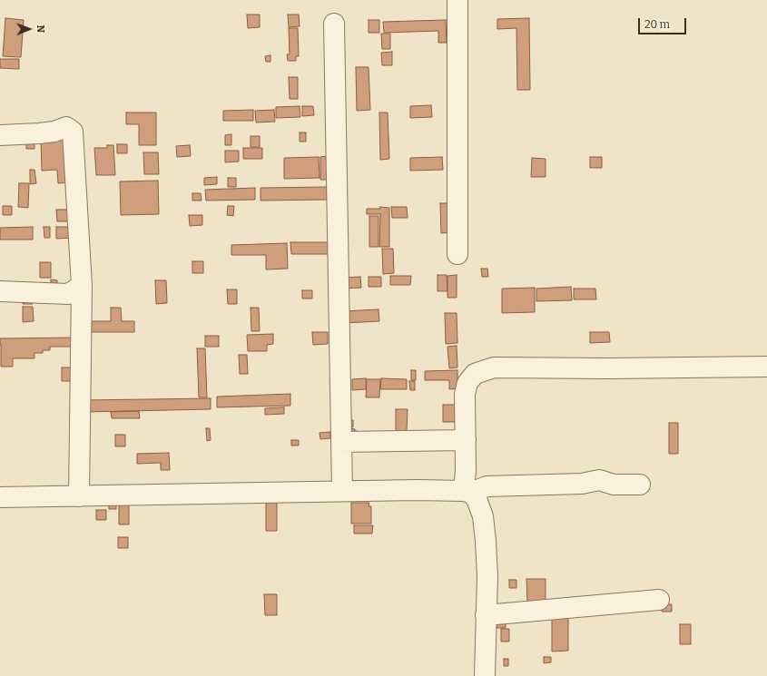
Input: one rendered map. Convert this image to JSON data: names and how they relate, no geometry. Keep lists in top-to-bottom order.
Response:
{
  "scale_bar": "20 m",
  "north": "right"
}
